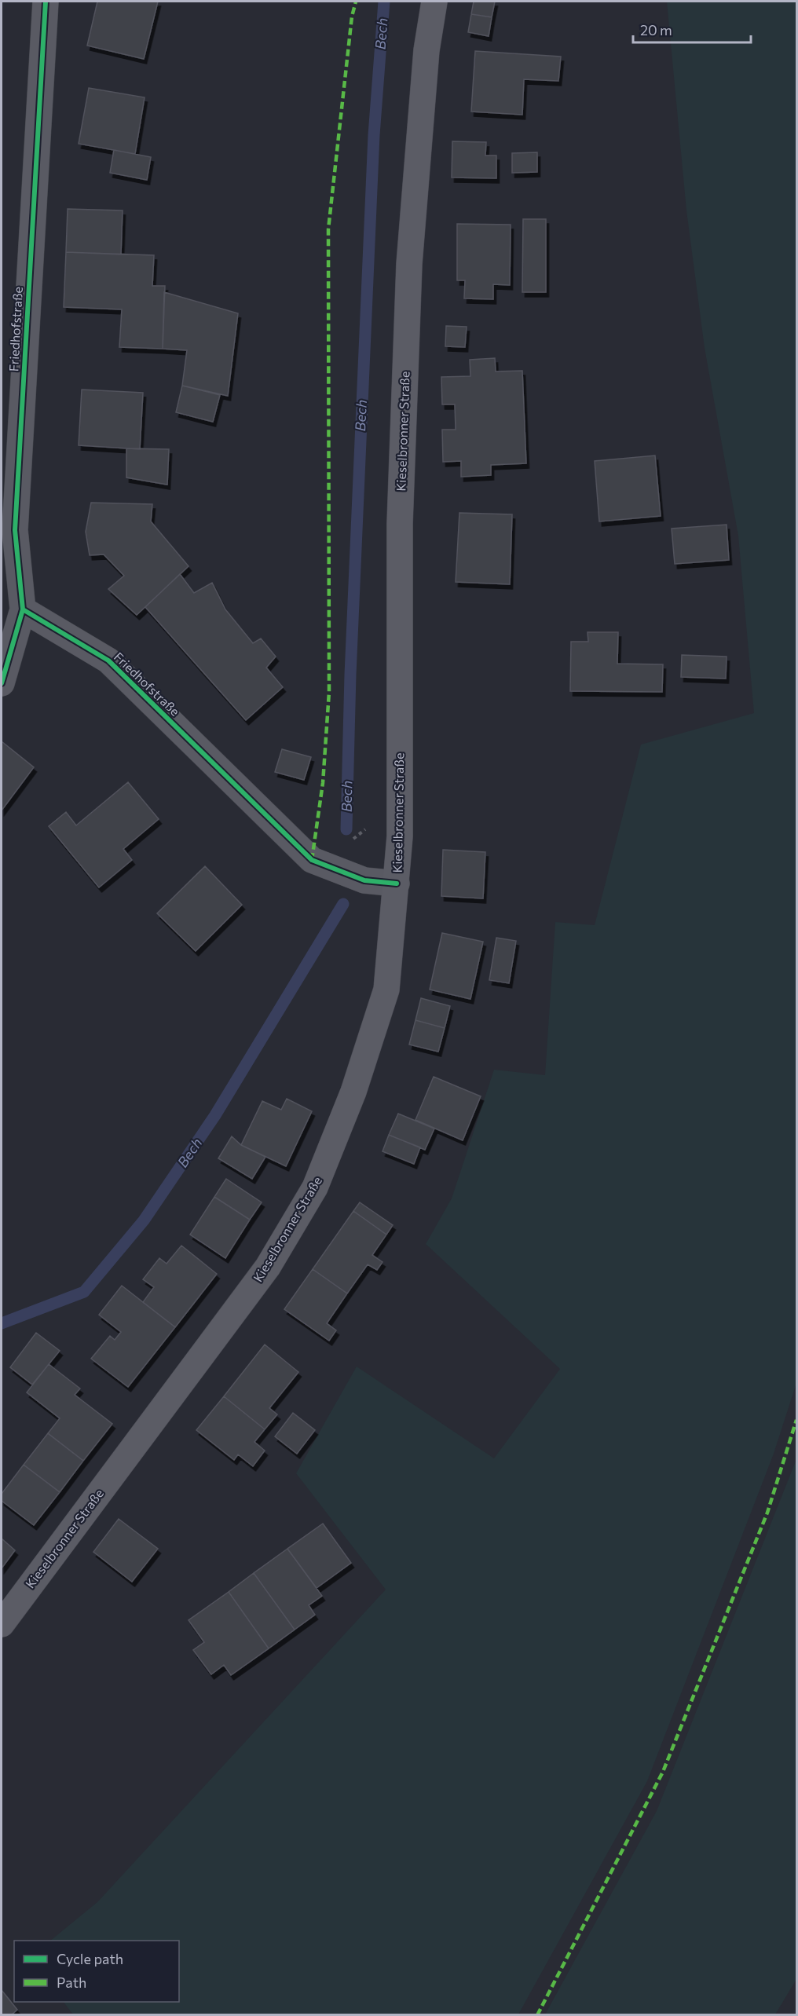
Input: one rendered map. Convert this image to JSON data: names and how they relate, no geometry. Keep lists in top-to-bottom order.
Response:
{
  "streets": {
    "main road": ["Kieselbronner Straße"],
    "street": ["Friedhofstraße"]
  },
  "crossings": [
    ["Friedhofstraße", "Kieselbronner Straße"]
  ],
  "water": ["Bech"],
  "legend": ["Cycle path", "Path"],
  "scale_bar": "20 m"
}
